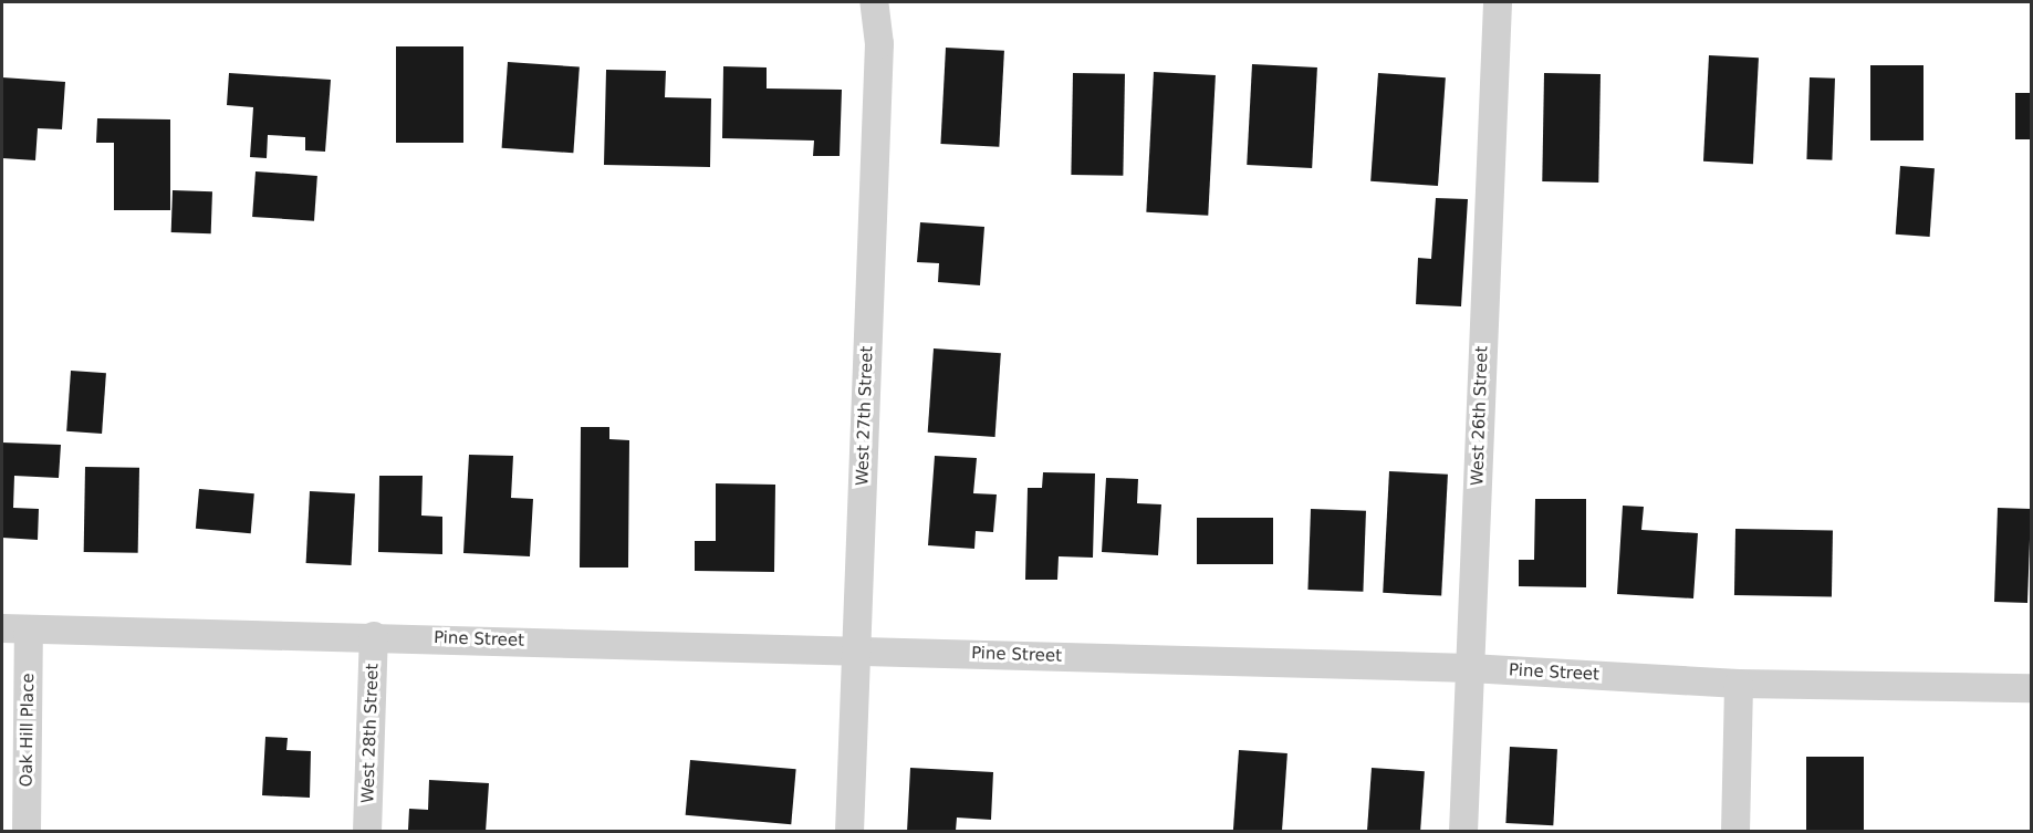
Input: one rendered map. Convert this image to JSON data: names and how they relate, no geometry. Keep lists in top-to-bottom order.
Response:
{
  "streets": {
    "street": [
      "West 27th Street",
      "West 26th Street",
      "Pine Street",
      "Oak Hill Place",
      "West 28th Street"
    ]
  },
  "crossings": [
    ["West 27th Street", "Pine Street"],
    ["West 26th Street", "Pine Street"],
    ["Pine Street", "Oak Hill Place"],
    ["Pine Street", "West 28th Street"]
  ]
}
